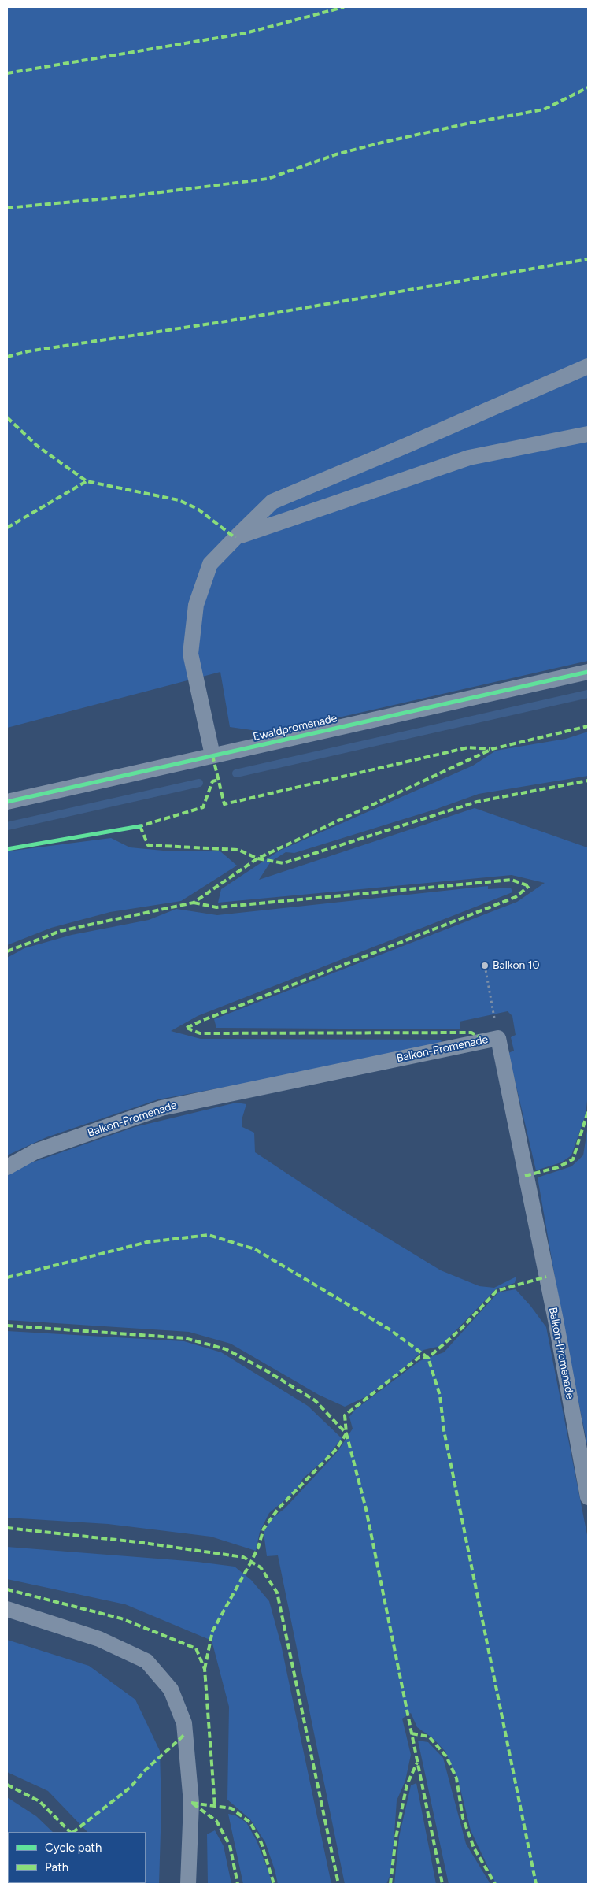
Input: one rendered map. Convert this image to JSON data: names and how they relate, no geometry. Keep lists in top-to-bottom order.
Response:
{
  "streets": {
    "lane": ["Ewaldpromenade", "Balkon-Promenade"]
  },
  "places": ["Balkon 10"],
  "legend": ["Cycle path", "Path"]
}
